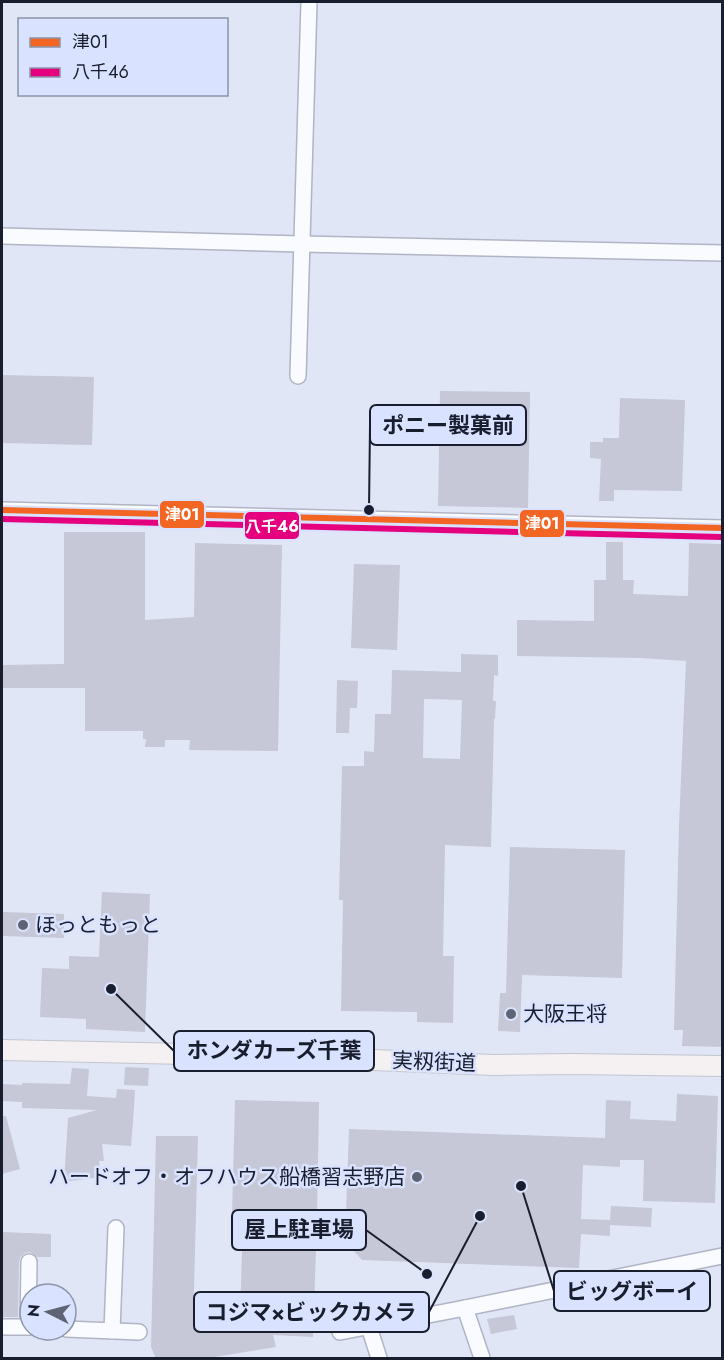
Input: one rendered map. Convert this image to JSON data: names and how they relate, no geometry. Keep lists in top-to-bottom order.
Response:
{
  "streets": {
    "main road": ["実籾街道"]
  },
  "places": [
    "ポニー製菓前",
    "ほっともっと",
    "ホンダカーズ千葉",
    "大阪王将",
    "ハードオフ・オフハウス船橋習志野店",
    "ビッグボーイ",
    "コジマ×ビックカメラ",
    "屋上駐車場"
  ],
  "lines": ["transit line 津01", "transit line 八千46"],
  "legend": ["津01", "八千46"],
  "north": "left"
}
